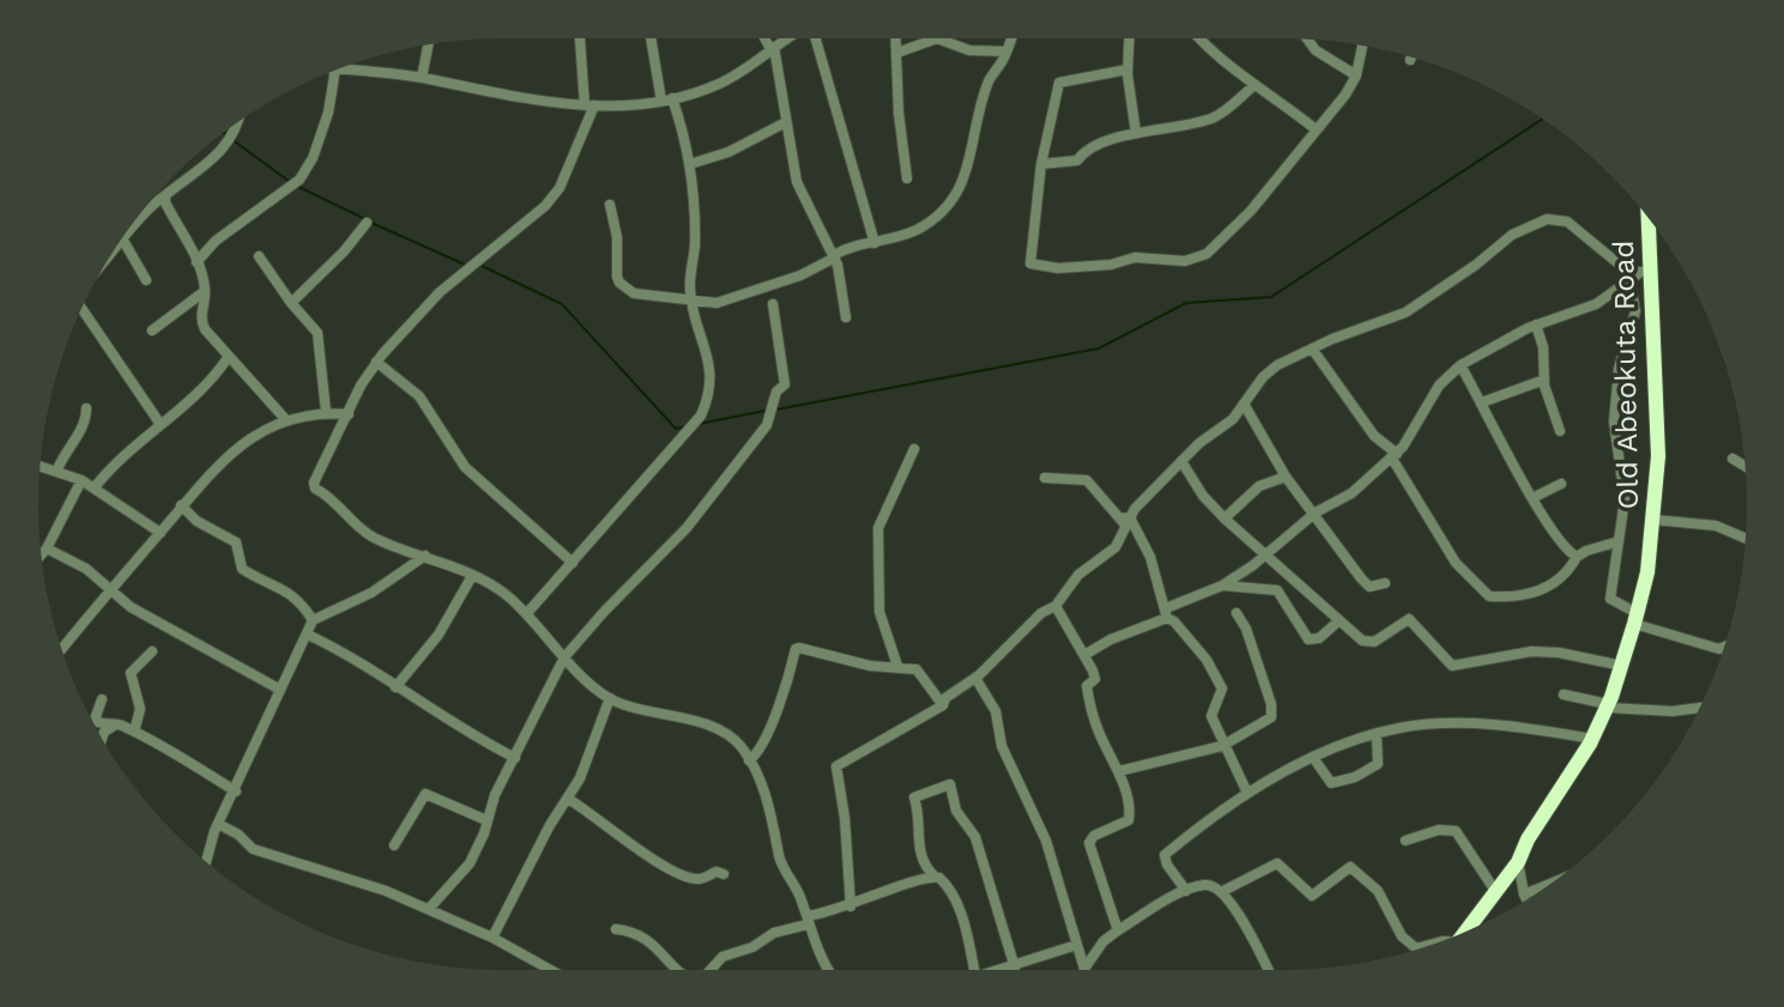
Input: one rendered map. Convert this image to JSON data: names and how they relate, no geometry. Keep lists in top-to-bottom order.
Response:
{
  "streets": {
    "highway": ["Old Abeokuta Road"]
  }
}
